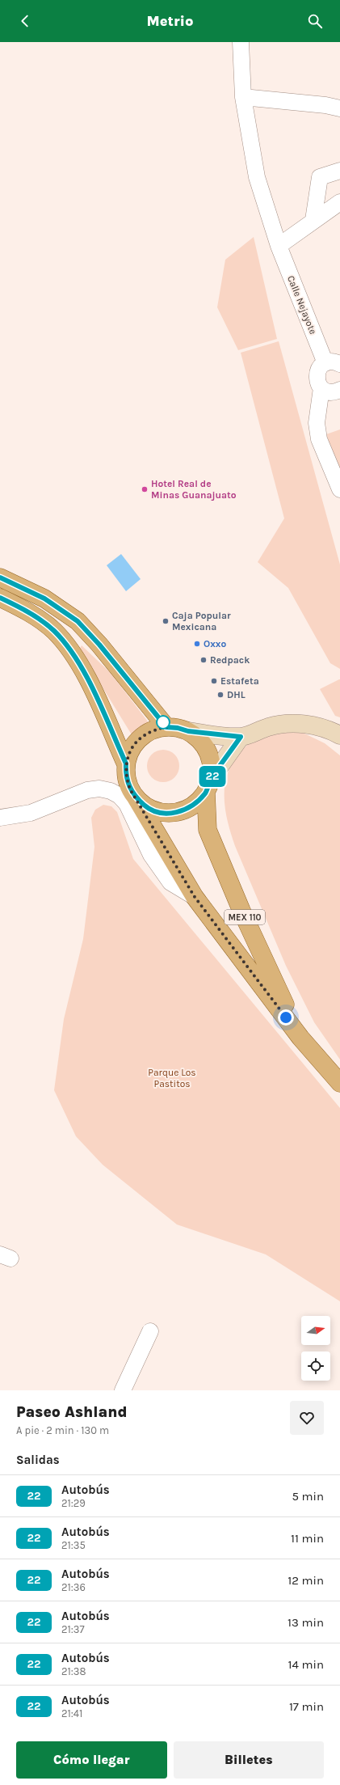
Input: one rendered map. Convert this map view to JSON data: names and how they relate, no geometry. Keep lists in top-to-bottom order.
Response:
{
  "streets": {
    "main road": ["MEX 110"],
    "street": ["Calle Nejayote"]
  },
  "parks": ["Parque Los Pastitos"],
  "places": [
    "Hotel Real de Minas Guanajuato",
    "Caja Popular Mexicana",
    "Oxxo",
    "Redpack",
    "Estafeta",
    "DHL"
  ],
  "lines": ["bus line 22"],
  "north": "right",
  "page": {
    "header": "Metrio",
    "on_map": "22",
    "heading": [
      ["Paseo Ashland", "A pie · 2 min · 130 m"],
      "Salidas"
    ],
    "list": [
      {
        "mark": "22",
        "name": "Autobús",
        "note": "21:29",
        "value": "5 min"
      },
      {
        "mark": "22",
        "name": "Autobús",
        "note": "21:35",
        "value": "11 min"
      },
      {
        "mark": "22",
        "name": "Autobús",
        "note": "21:36",
        "value": "12 min"
      },
      {
        "mark": "22",
        "name": "Autobús",
        "note": "21:37",
        "value": "13 min"
      },
      {
        "mark": "22",
        "name": "Autobús",
        "note": "21:38",
        "value": "14 min"
      },
      {
        "mark": "22",
        "name": "Autobús",
        "note": "21:41",
        "value": "17 min"
      }
    ],
    "buttons": ["Cómo llegar", "Billetes"]
  }
}
